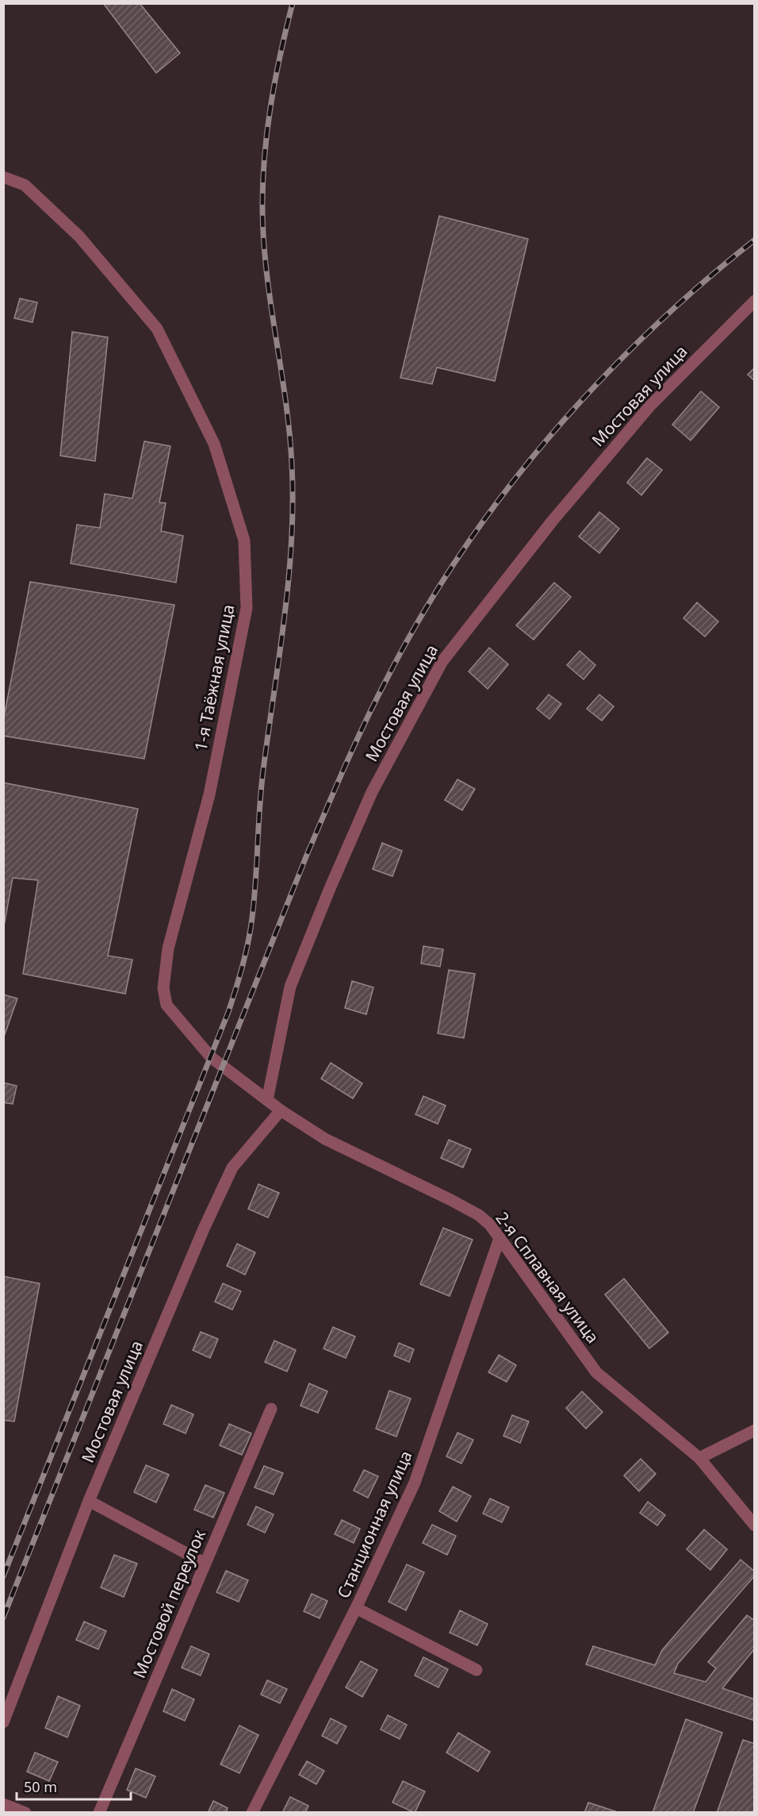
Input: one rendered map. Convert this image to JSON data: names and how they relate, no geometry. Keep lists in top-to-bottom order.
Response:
{
  "streets": {
    "street": [
      "Мостовая улица",
      "1-я Таёжная улица",
      "2-я Сплавная улица",
      "Станционная улица",
      "Мостовой переулок"
    ]
  },
  "crossings": [
    ["Мостовая улица", "2-я Сплавная улица"],
    ["1-я Таёжная улица", "2-я Сплавная улица"],
    ["2-я Сплавная улица", "Станционная улица"]
  ],
  "scale_bar": "50 m"
}
